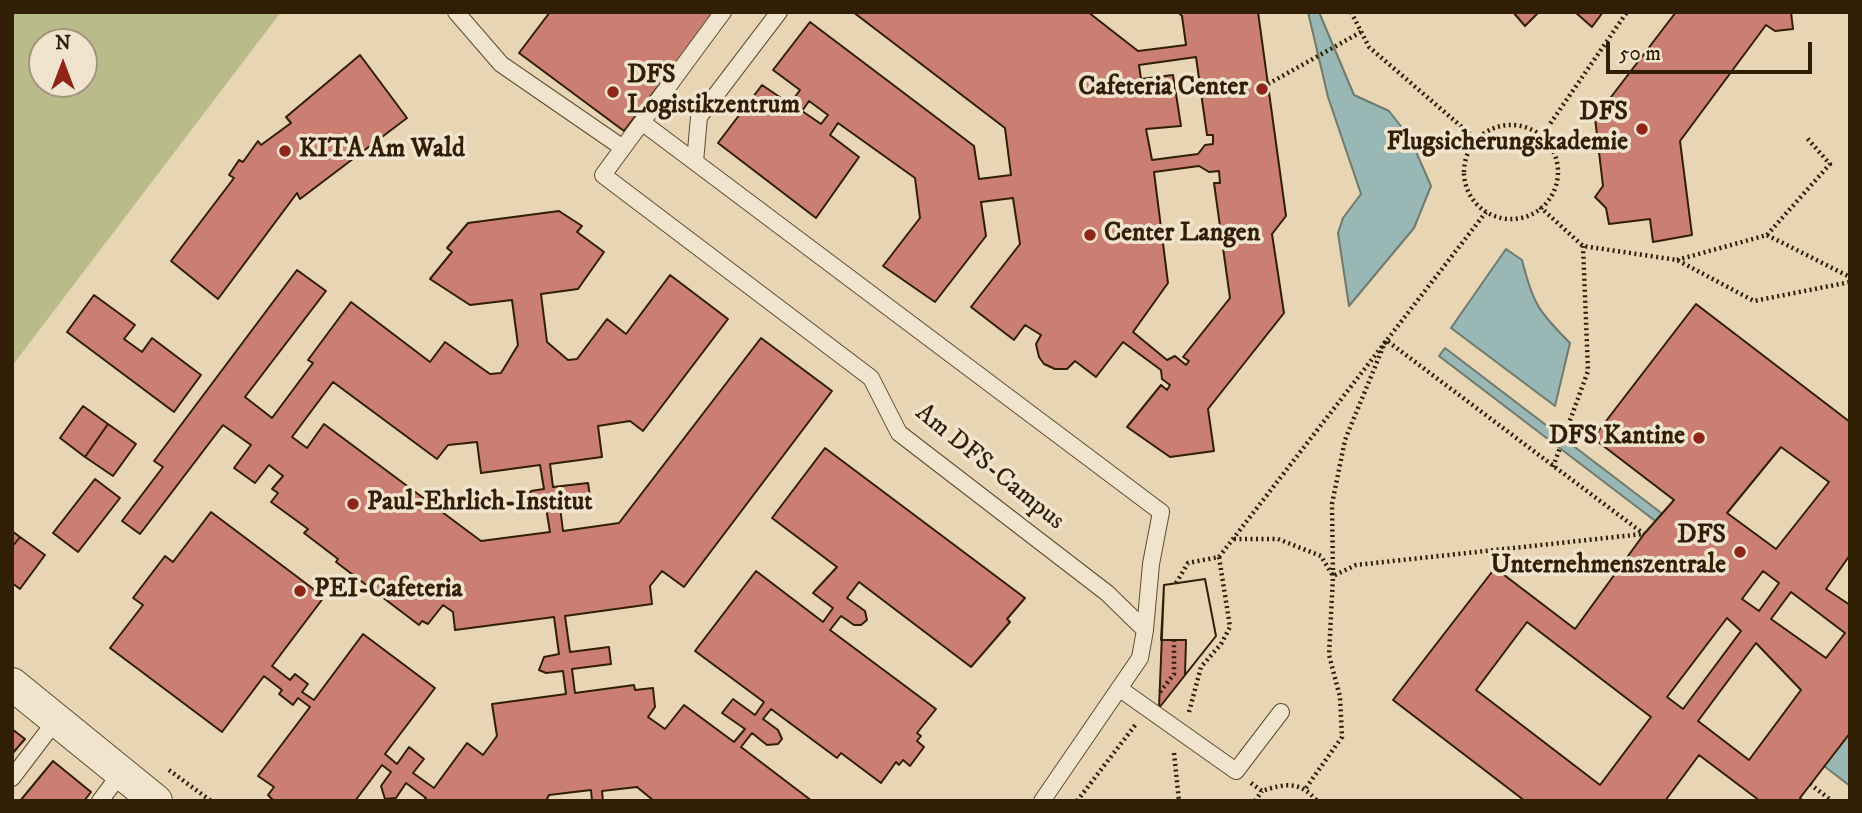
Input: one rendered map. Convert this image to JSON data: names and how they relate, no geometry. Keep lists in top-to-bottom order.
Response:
{
  "streets": {
    "lane": ["Am DFS-Campus"]
  },
  "places": [
    "Cafeteria Center",
    "DFS Logistikzentrum",
    "DFS Flugsicherungskademie",
    "KITA Am Wald",
    "Center Langen",
    "DFS Kantine",
    "Paul-Ehrlich-Institut",
    "DFS Unternehmenszentrale",
    "PEI-Cafeteria"
  ],
  "scale_bar": "50 m",
  "north": "top"
}
